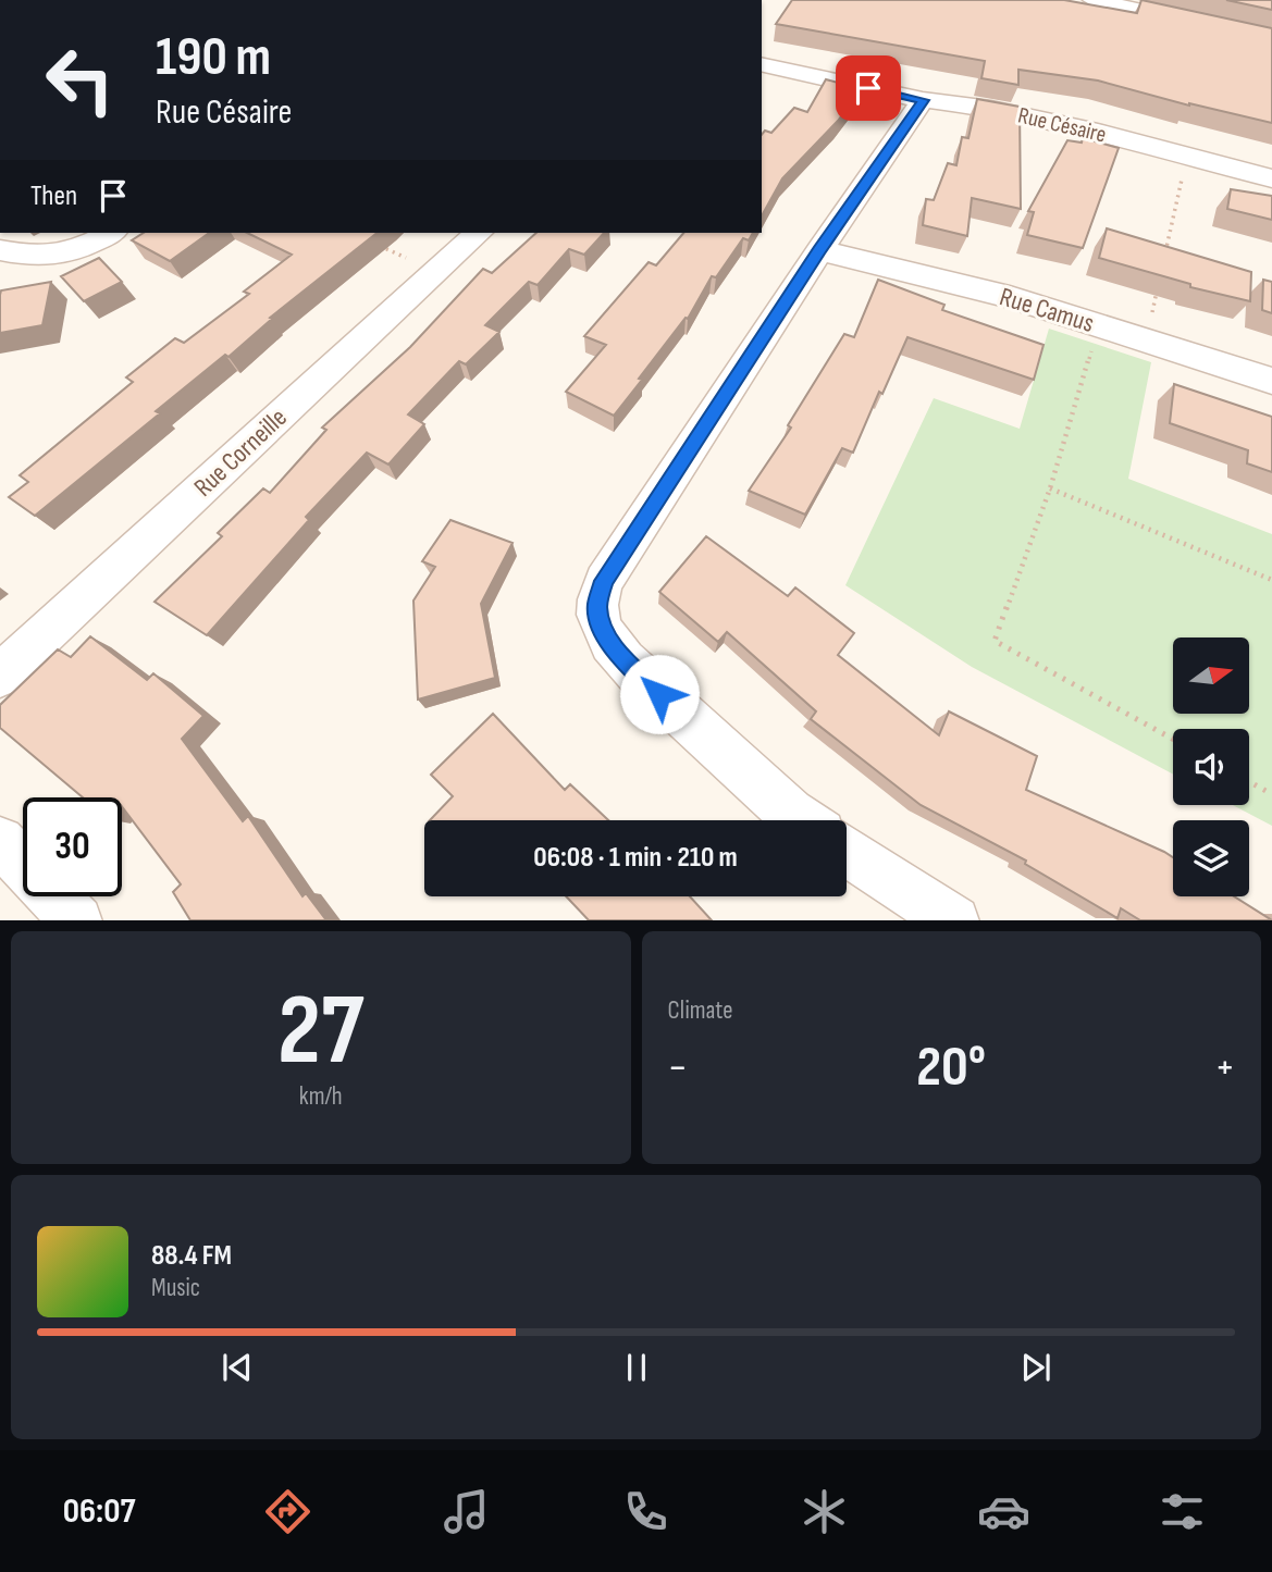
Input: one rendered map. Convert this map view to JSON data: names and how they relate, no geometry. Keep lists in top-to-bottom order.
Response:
{
  "streets": {
    "street": ["Rue Césaire", "Rue Camus", "Rue Corneille"]
  },
  "north": "right",
  "page": {
    "turn": ["190 m", "Rue Césaire"],
    "then": "Then",
    "limit": "30",
    "trip": "06:08 · 1 min · 210 m",
    "tile": [
      ["27", "km/h"],
      "Climate"
    ],
    "heat": ["−", "20°", "+"],
    "song": ["88.4 FM", "Music"],
    "tabs": "06:07"
  }
}
